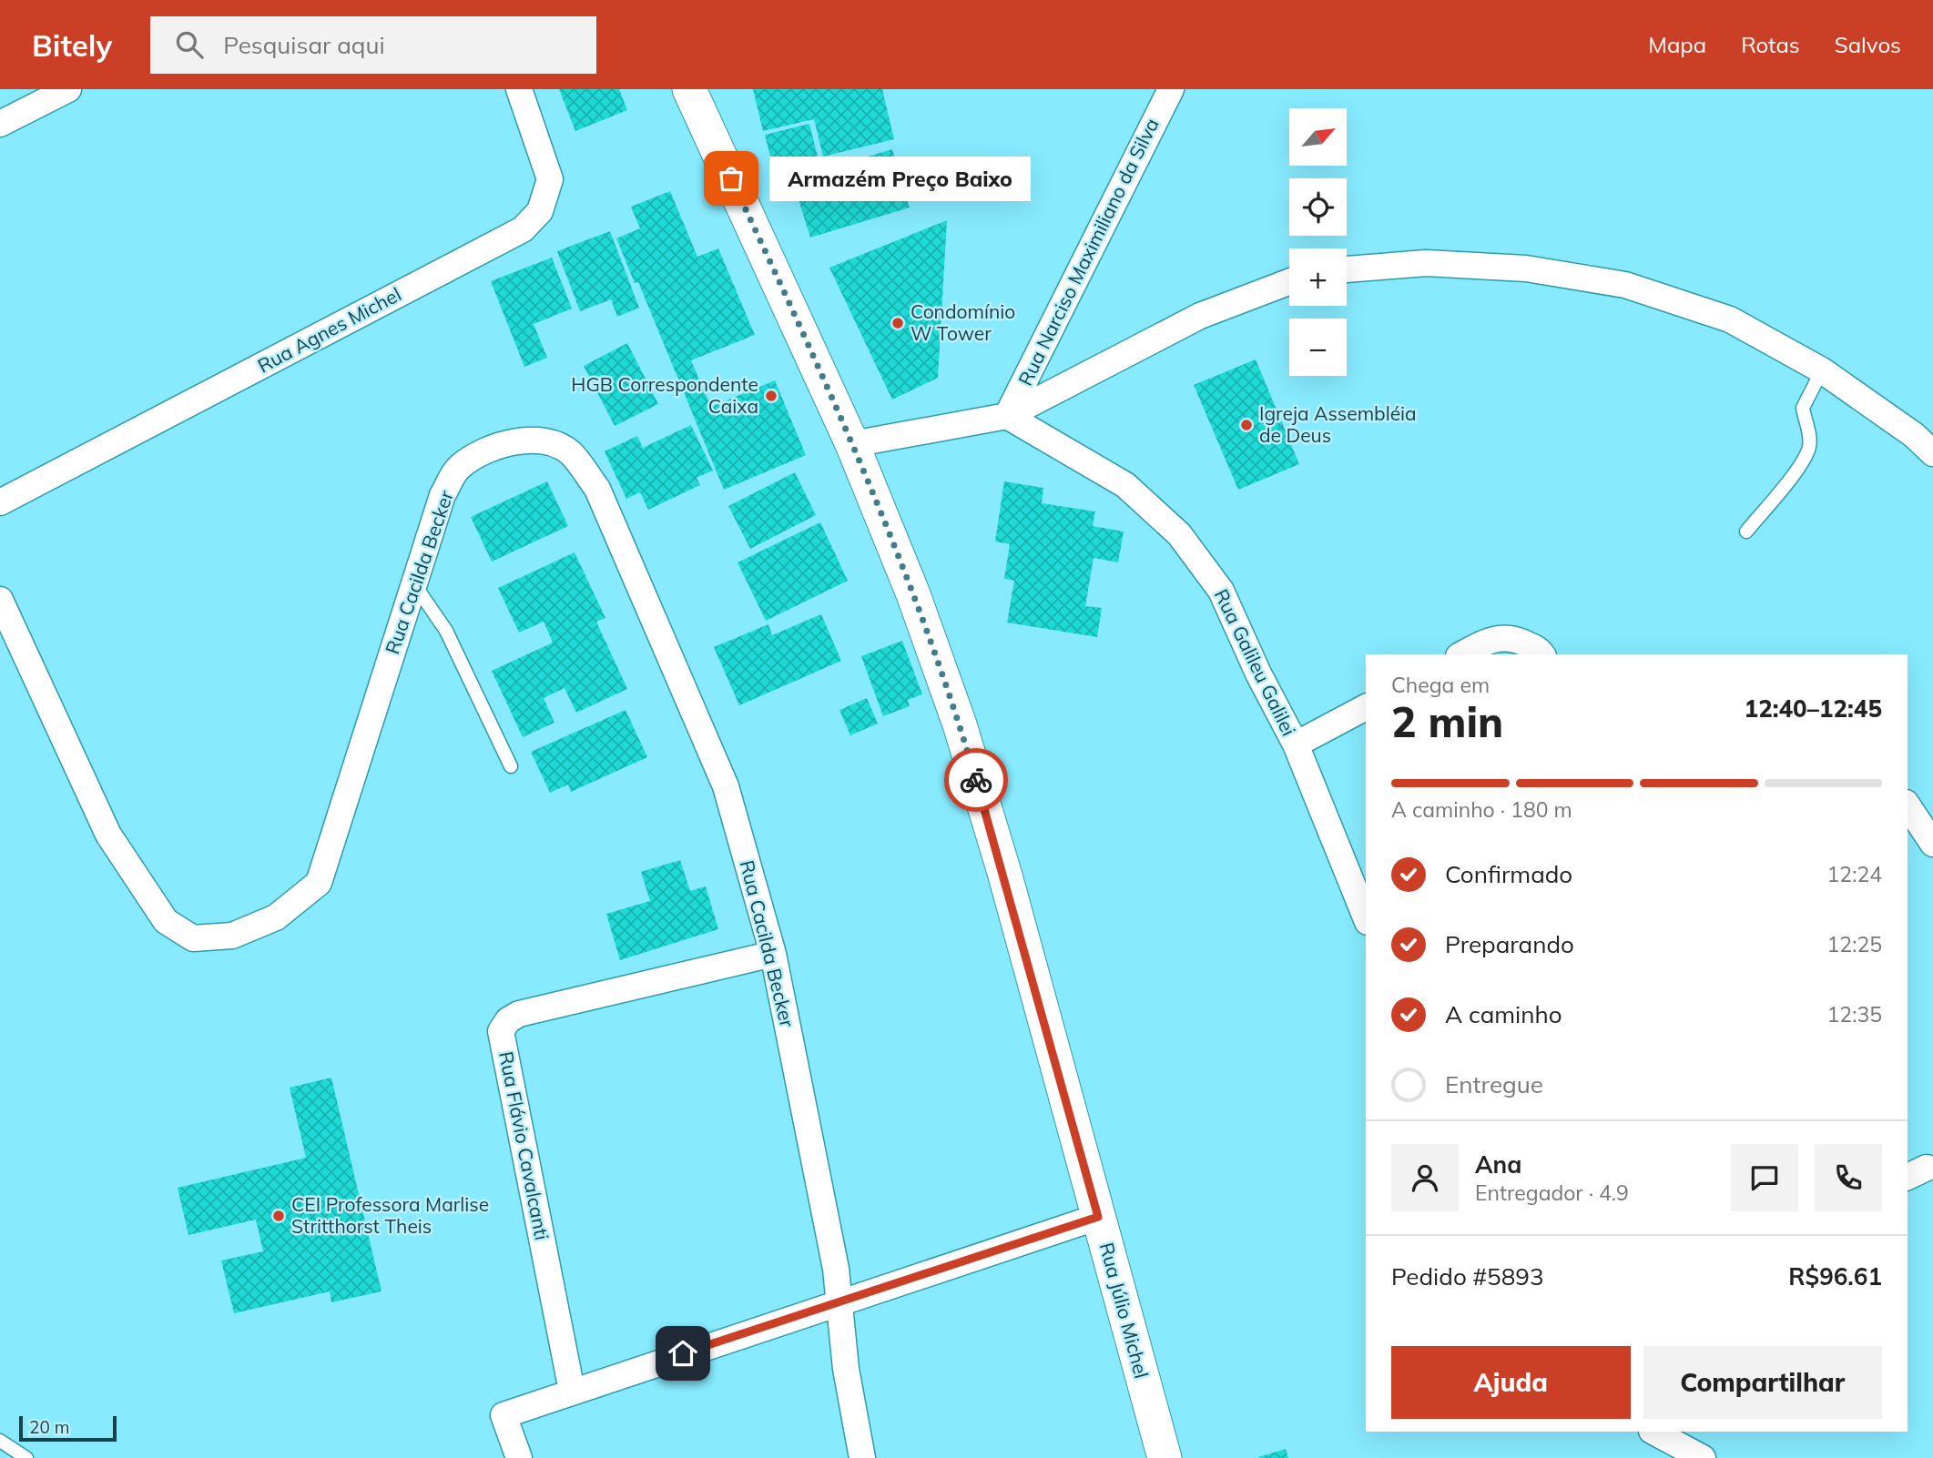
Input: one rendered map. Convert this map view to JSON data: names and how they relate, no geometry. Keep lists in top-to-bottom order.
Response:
{
  "streets": {
    "street": [
      "Rua Narciso Maximiliano da Silva",
      "Rua Agnes Michel",
      "Rua Cacilda Becker",
      "Rua Galileu Galilei",
      "Rua Flávio Cavalcanti",
      "Rua Júlio Michel"
    ]
  },
  "crossings": [
    ["Rua Narciso Maximiliano da Silva", "Rua Galileu Galilei"],
    ["Rua Cacilda Becker", "Rua Flávio Cavalcanti"]
  ],
  "places": [
    "Armazém Preço Baixo",
    "Condomínio W Tower",
    "HGB Correspondente Caixa",
    "Igreja Assembléia de Deus",
    "CEI Professora Marlise Stritthorst Theis"
  ],
  "scale_bar": "20 m",
  "north": "top right",
  "page": {
    "header": "Bitely",
    "search": "Pesquisar aqui",
    "nav": ["Mapa", "Rotas", "Salvos"],
    "map_buttons": ["+", "−"],
    "bubble": "Armazém Preço Baixo",
    "heading": ["2 min", "Chega em", "12:40–12:45"],
    "panel": [
      "Ana",
      "Entregador · 4.9",
      "Pedido #5893",
      "R$96.61"
    ],
    "bar": "A caminho · 180 m",
    "list": [
      ["Confirmado", "12:24"],
      ["Preparando", "12:25"],
      ["A caminho", "12:35"],
      "Entregue"
    ],
    "buttons": ["Ajuda", "Compartilhar"],
    "scale": "20 m"
  }
}
